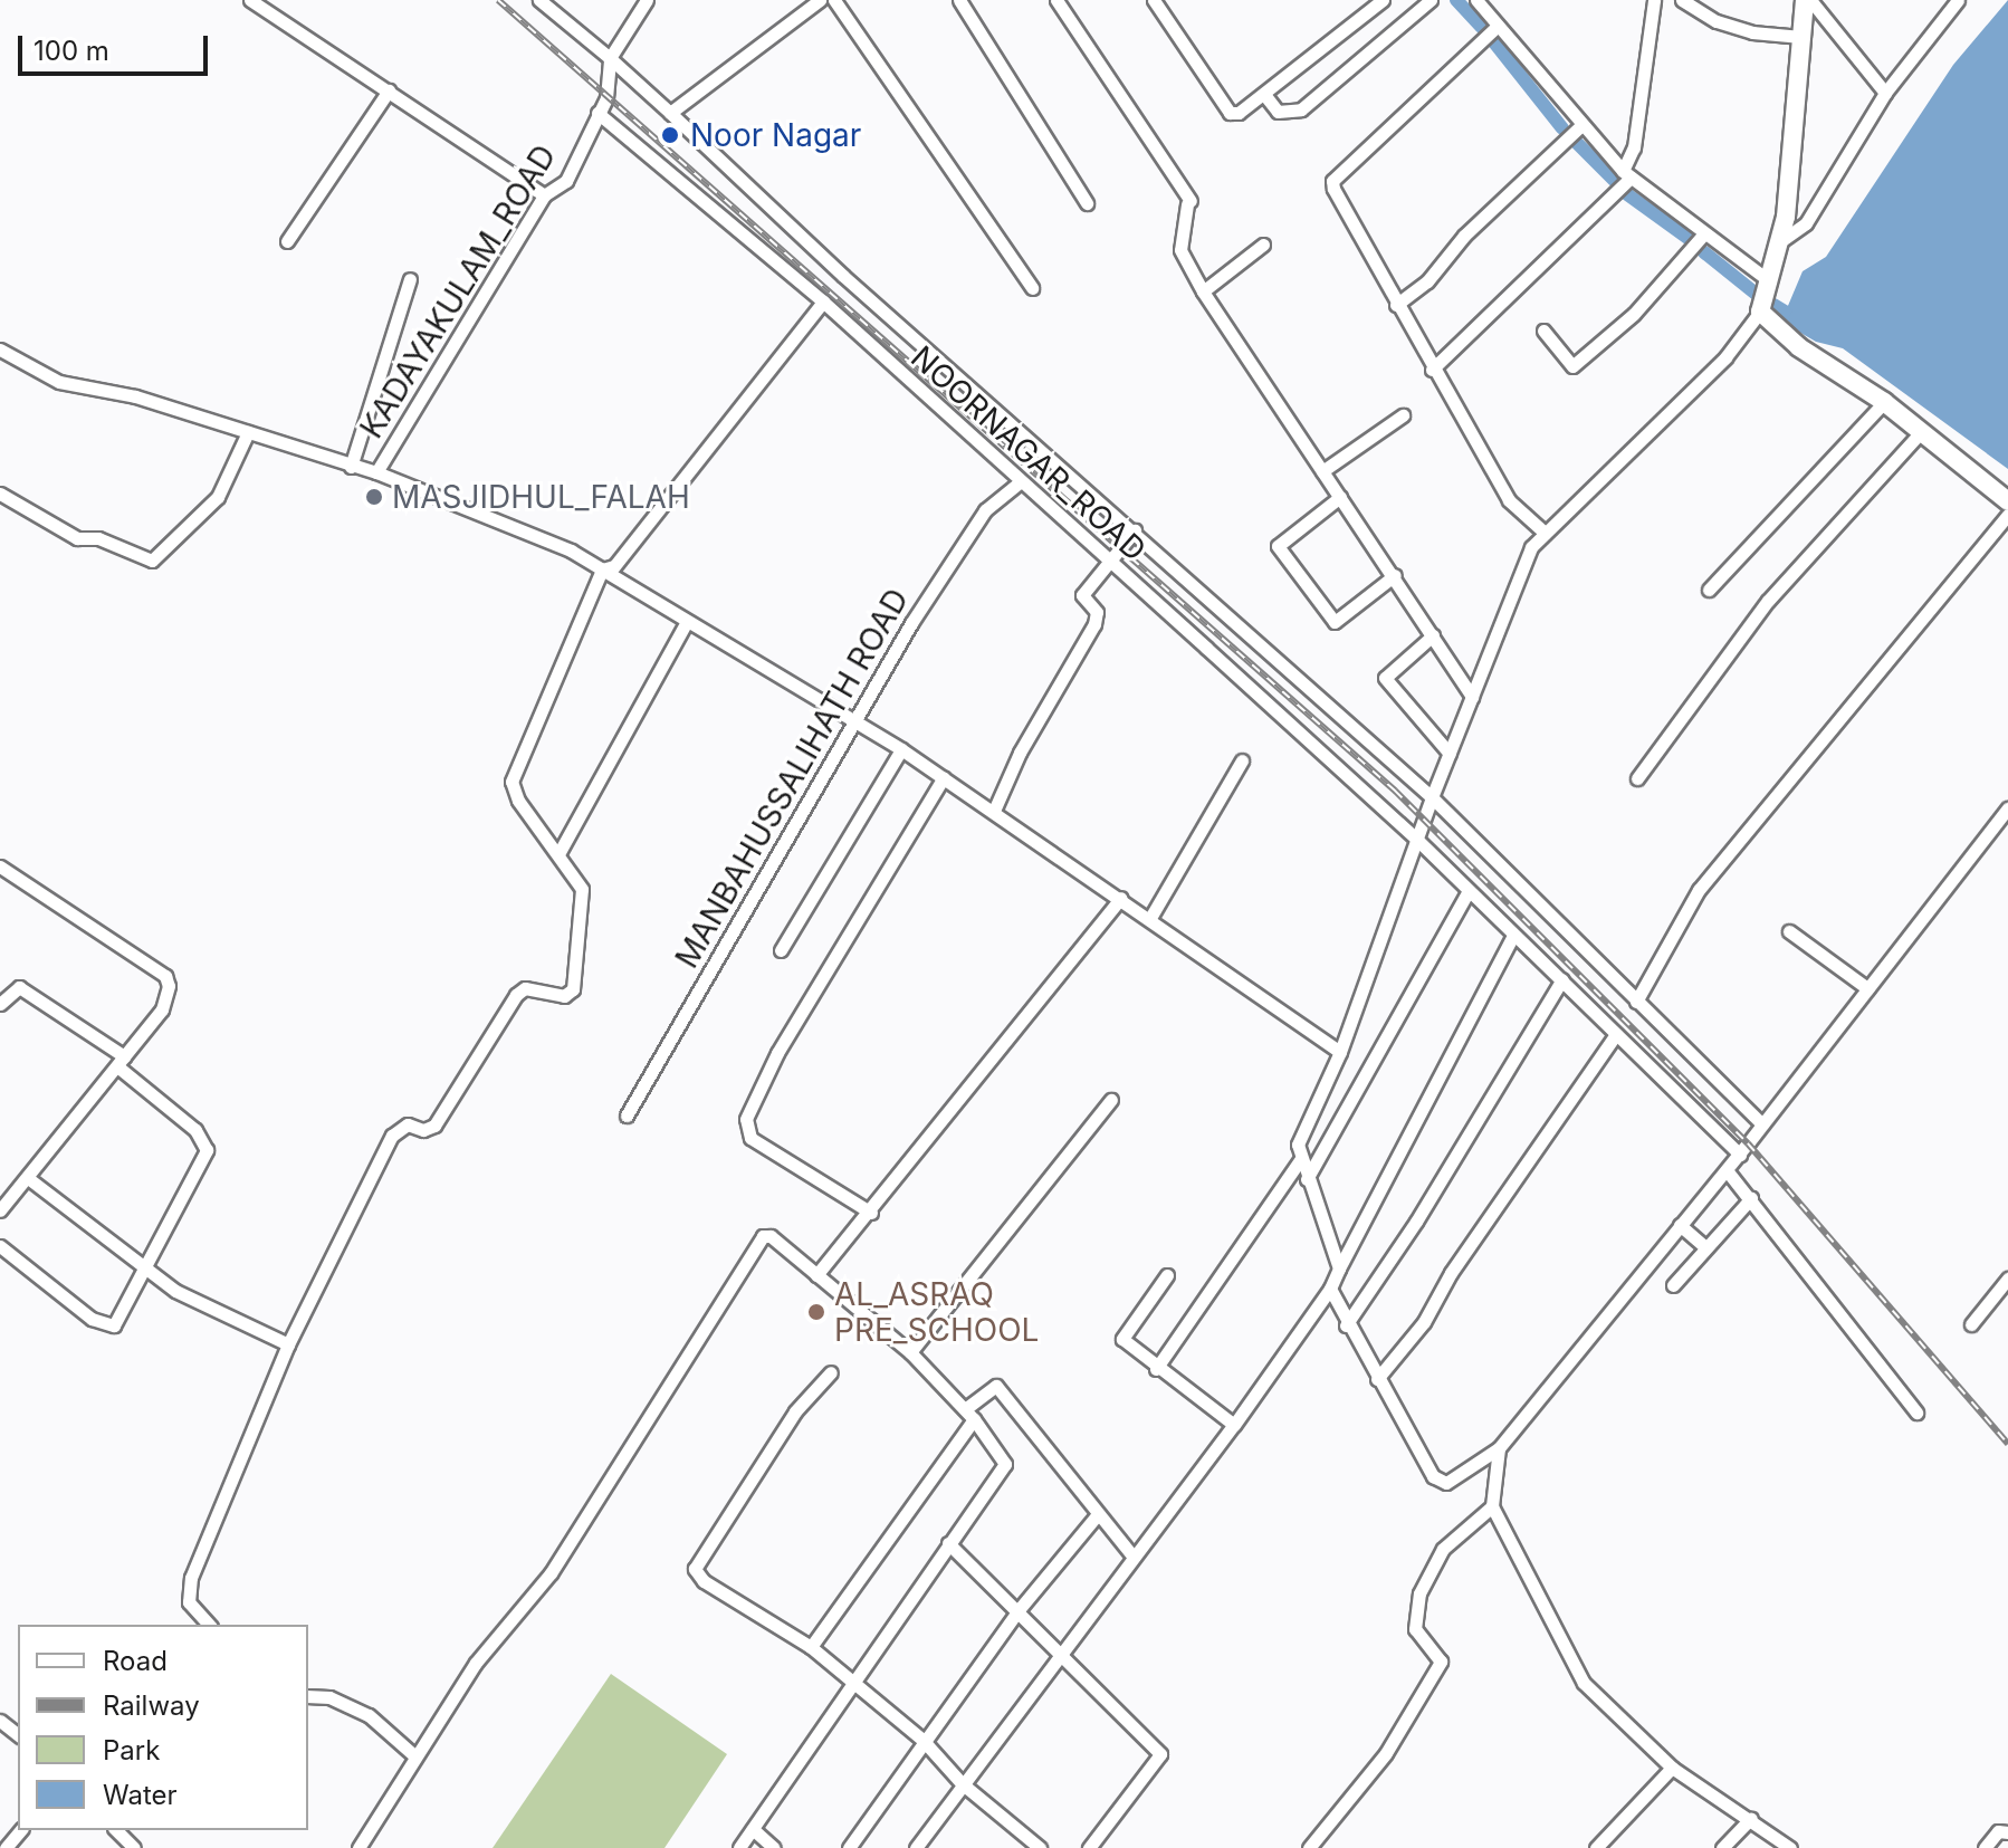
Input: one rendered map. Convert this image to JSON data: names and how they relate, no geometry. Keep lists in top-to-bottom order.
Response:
{
  "streets": {
    "street": ["KADAYAKULAM_ROAD", "NOORNAGAR_ROAD", "MANBAHUSSALIHATH ROAD"]
  },
  "crossings": [
    ["KADAYAKULAM_ROAD", "NOORNAGAR_ROAD"],
    ["NOORNAGAR_ROAD", "MANBAHUSSALIHATH ROAD"]
  ],
  "places": ["Noor Nagar", "MASJIDHUL_FALAH", "AL_ASRAQ PRE_SCHOOL"],
  "legend": [
    "Road",
    "Railway",
    "Park",
    "Water"
  ],
  "scale_bar": "100 m"
}
